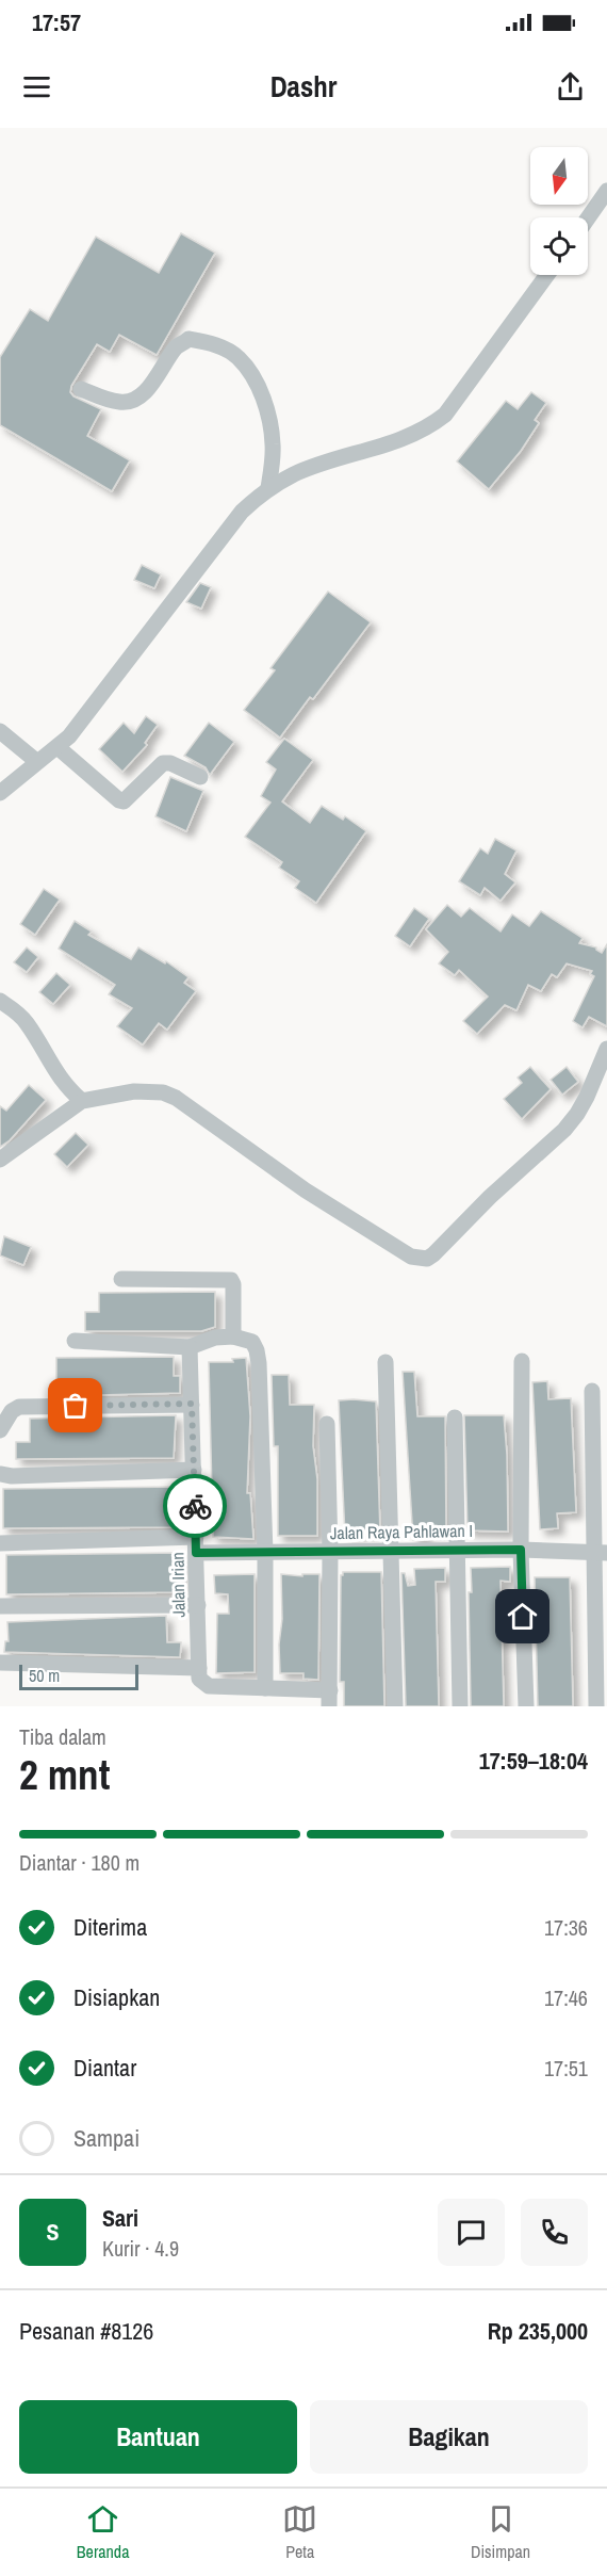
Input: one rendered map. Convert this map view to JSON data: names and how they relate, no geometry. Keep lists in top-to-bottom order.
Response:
{
  "streets": {
    "street": ["Jalan Raya Pahlawan I", "Jalan Irian"]
  },
  "crossings": [
    ["Jalan Raya Pahlawan I", "Jalan Irian"]
  ],
  "scale_bar": "50 m",
  "north": "bottom",
  "page": {
    "status": "17:57",
    "header": "Dashr",
    "scale": "50 m",
    "heading": ["2 mnt", "Tiba dalam", "17:59–18:04"],
    "panel": [
      "Sari",
      "Kurir · 4.9",
      "Pesanan #8126",
      "Rp 235,000"
    ],
    "bar": "Diantar · 180 m",
    "list": [
      ["Diterima", "17:36"],
      ["Disiapkan", "17:46"],
      ["Diantar", "17:51"],
      "Sampai"
    ],
    "round": "S",
    "buttons": ["Bantuan", "Bagikan"],
    "tabs": ["Beranda", "Peta", "Disimpan"]
  }
}
